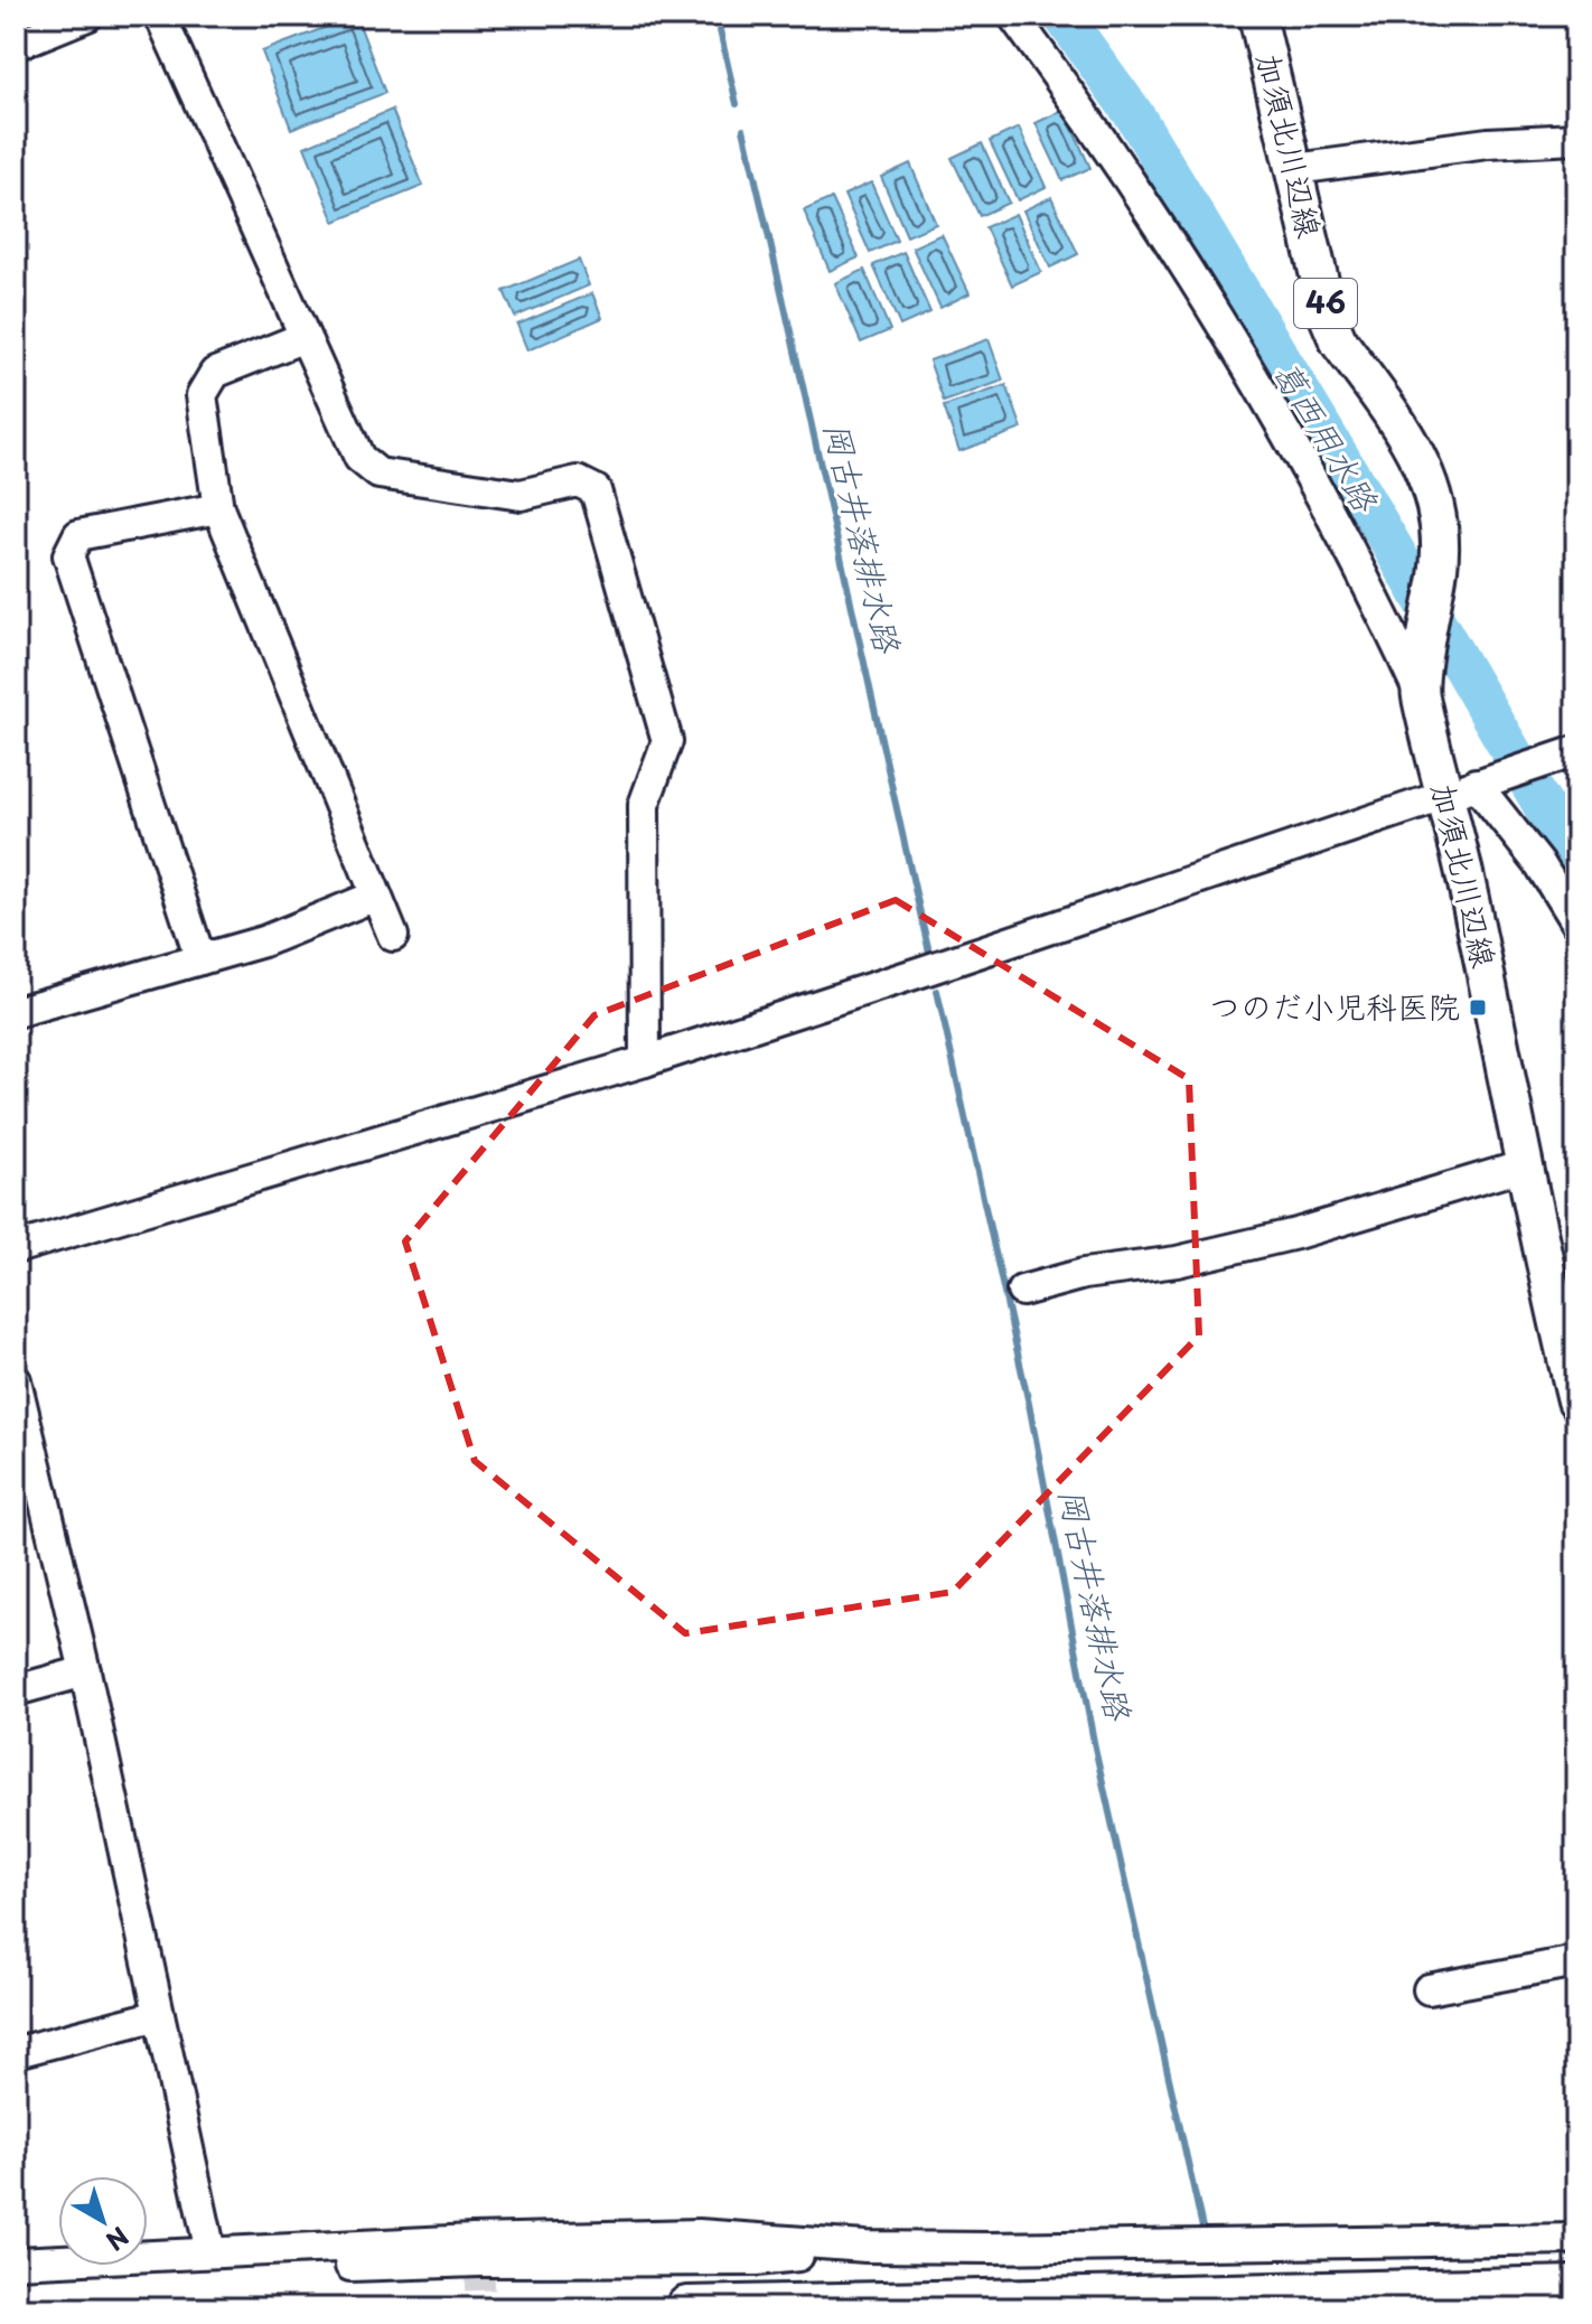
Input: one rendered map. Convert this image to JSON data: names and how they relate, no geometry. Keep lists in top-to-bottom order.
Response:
{
  "streets": {
    "main road": ["加須北川辺線", "46"]
  },
  "water": ["葛西用水路", "岡古井落排水路"],
  "places": {
    "transit": ["つのだ小児科医院"]
  },
  "north": "bottom right"
}
